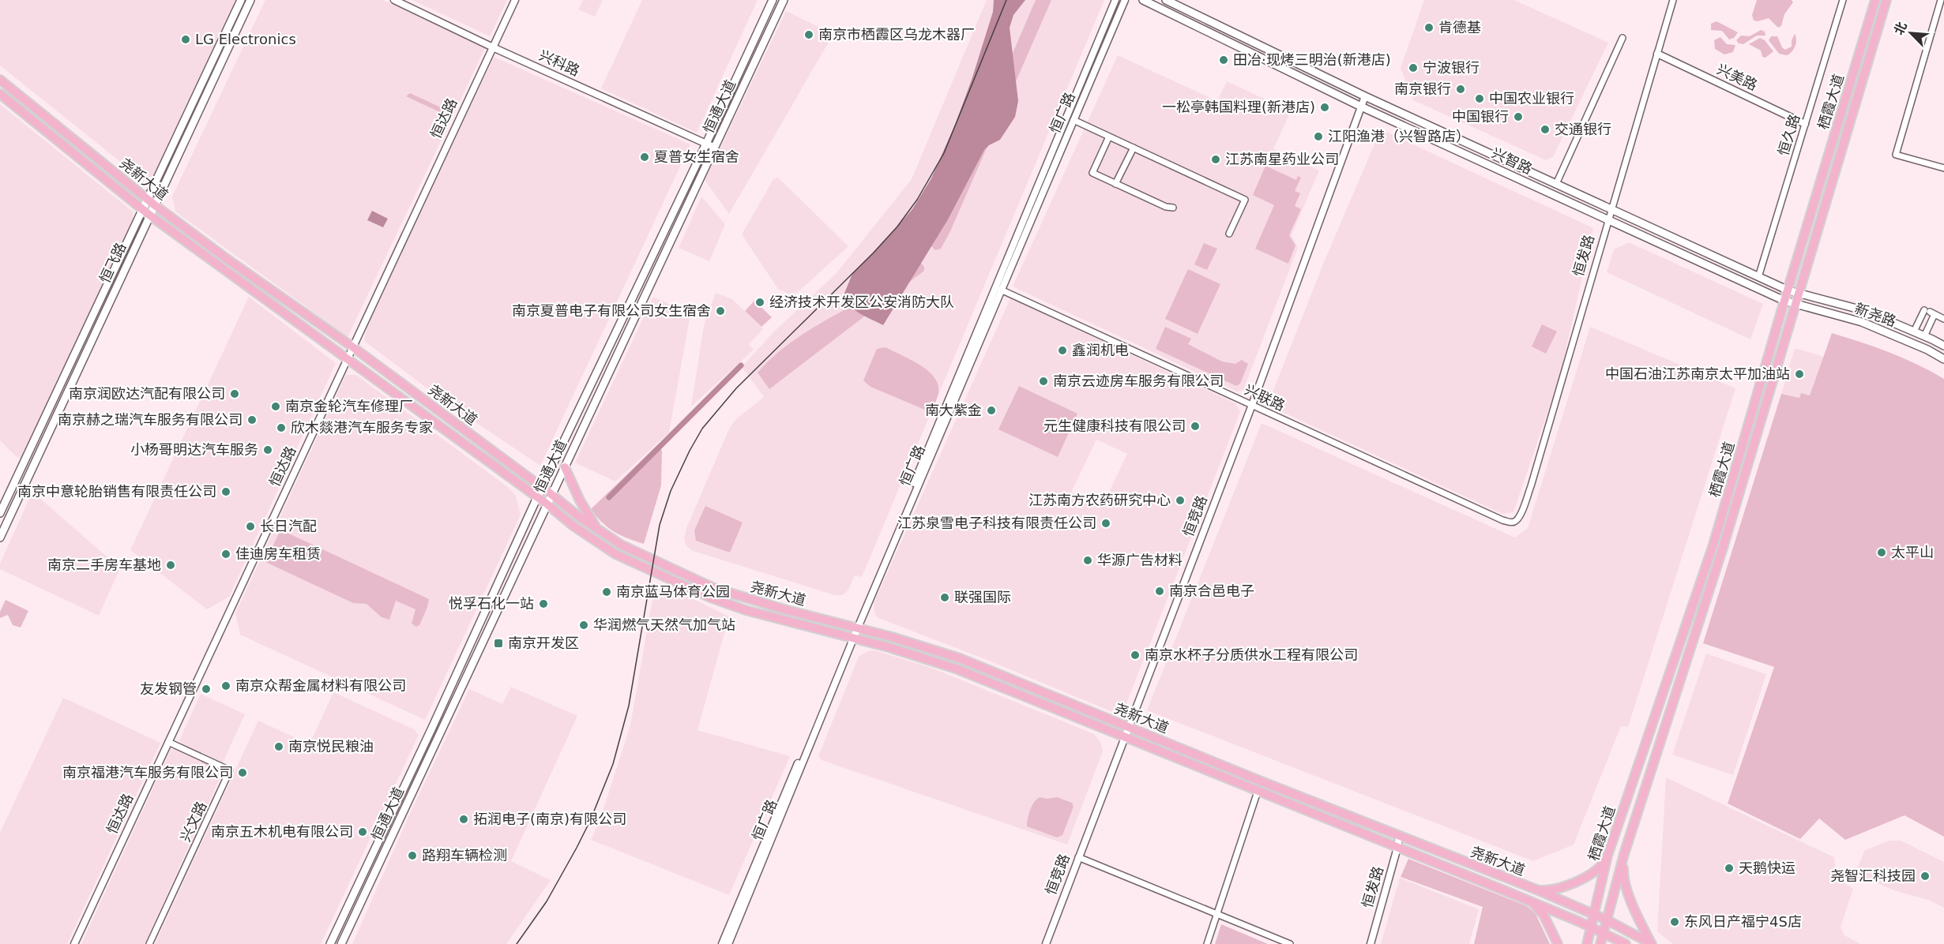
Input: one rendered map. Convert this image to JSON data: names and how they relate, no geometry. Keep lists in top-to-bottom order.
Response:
{
  "streets": {
    "main road": [
      "栖霞大道",
      "恒通大道",
      "兴智路",
      "尧新大道",
      "恒飞路",
      "新尧路"
    ],
    "street": [
      "兴科路",
      "兴美路",
      "恒广路",
      "恒达路",
      "恒久路",
      "恒发路",
      "兴联路",
      "恒竞路",
      "兴文路"
    ]
  },
  "crossings": [
    ["兴科路", "恒通大道"],
    ["兴科路", "恒达路"],
    ["兴美路", "恒久路"],
    ["兴美路", "恒发路"],
    ["栖霞大道", "兴智路"],
    ["栖霞大道", "尧新大道"],
    ["栖霞大道", "新尧路"],
    ["恒通大道", "尧新大道"],
    ["恒广路", "尧新大道"],
    ["恒广路", "兴联路"],
    ["恒达路", "尧新大道"],
    ["恒达路", "兴文路"],
    ["恒久路", "兴智路"],
    ["兴智路", "恒发路"],
    ["兴智路", "新尧路"],
    ["兴智路", "恒竞路"],
    ["尧新大道", "恒发路"],
    ["尧新大道", "恒飞路"],
    ["尧新大道", "恒竞路"],
    ["恒发路", "兴联路"],
    ["兴联路", "恒竞路"]
  ],
  "places": {
    "other": [
      "肯德基",
      "南京市栖霞区乌龙木器厂",
      "LG Electronics",
      "田冶·现烤三明治(新港店)",
      "宁波银行",
      "南京银行",
      "中国农业银行",
      "一松亭韩国料理(新港店)",
      "中国银行",
      "交通银行",
      "江阳渔港（兴智路店）",
      "夏普女生宿舍",
      "江苏南星药业公司",
      "经济技术开发区公安消防大队",
      "南京夏普电子有限公司女生宿舍",
      "鑫润机电",
      "中国石油江苏南京太平加油站",
      "南京云迹房车服务有限公司",
      "南京润欧达汽配有限公司",
      "南京金轮汽车修理厂",
      "南大紫金",
      "南京赫之瑞汽车服务有限公司",
      "元生健康科技有限公司",
      "欣木燚港汽车服务专家",
      "小杨哥明达汽车服务",
      "南京中意轮胎销售有限责任公司",
      "江苏南方农药研究中心",
      "江苏泉雪电子科技有限责任公司",
      "长日汽配",
      "太平山",
      "佳迪房车租赁",
      "华源广告材料",
      "南京二手房车基地",
      "南京合邑电子",
      "南京蓝马体育公园",
      "联强国际",
      "悦孚石化一站",
      "华润燃气天然气加气站",
      "南京水杯子分质供水工程有限公司",
      "南京众帮金属材料有限公司",
      "友发钢管",
      "南京悦民粮油",
      "南京福港汽车服务有限公司",
      "拓润电子(南京)有限公司",
      "南京五木机电有限公司",
      "路翔车辆检测",
      "天鹅快运",
      "尧智汇科技园",
      "东风日产福宁4S店"
    ],
    "transit": ["南京开发区"]
  },
  "north": "top left"
}
